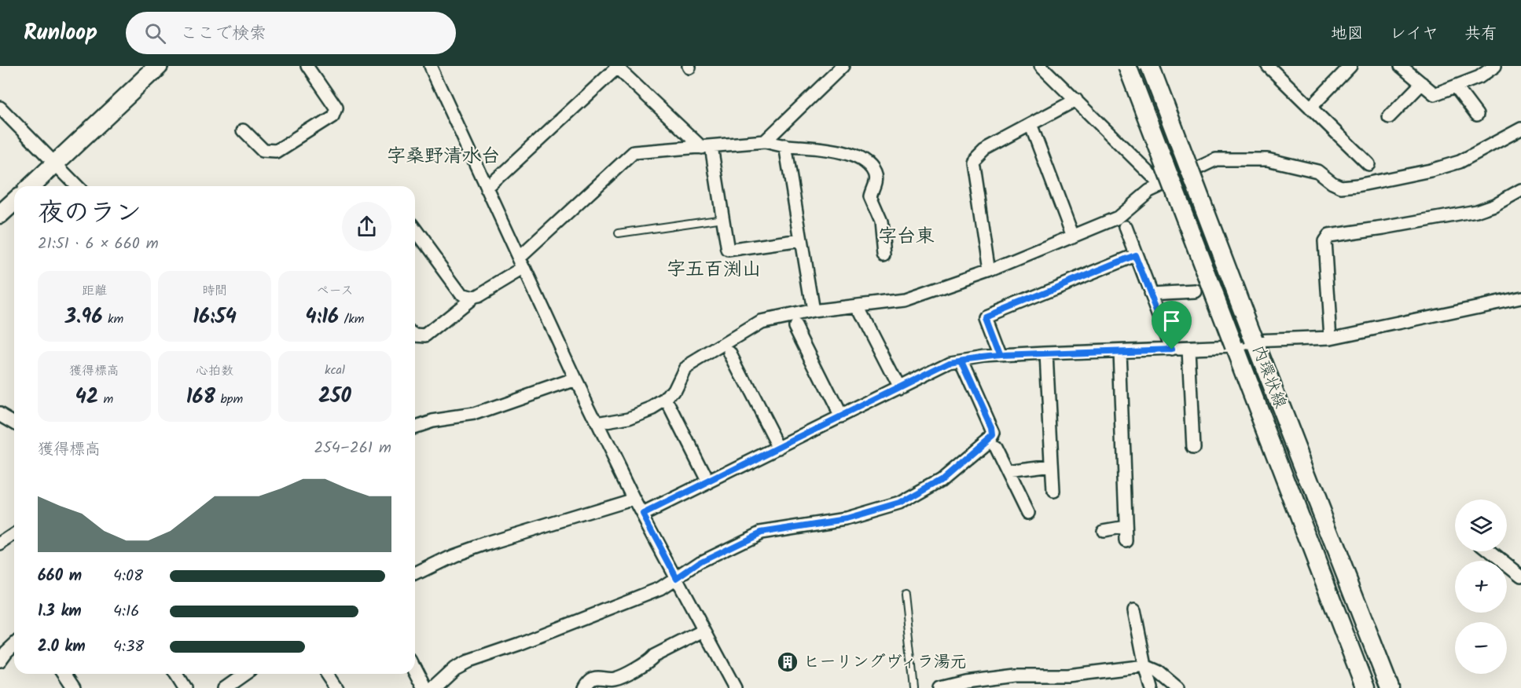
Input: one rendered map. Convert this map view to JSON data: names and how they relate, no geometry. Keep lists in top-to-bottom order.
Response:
{
  "streets": {
    "street": ["内環状線"]
  },
  "districts": ["字桑野清水台", "字台東", "字五百渕山"],
  "places": {
    "building": ["ヒーリングヴィラ湯元"]
  },
  "page": {
    "header": "Runloop",
    "search": "ここで検索",
    "nav": ["地図", "レイヤ", "共有"],
    "heading": ["夜のラン", "21:51 · 6 × 660 m"],
    "stats": [
      ["距離", "3.96 km"],
      ["時間", "16:54"],
      ["ペース", "4:16 /km"],
      ["獲得標高", "42 m"],
      ["心拍数", "168 bpm"],
      ["kcal", "250"]
    ],
    "chart": ["獲得標高", "254–261 m"],
    "map_buttons": ["+", "−"],
    "list": [
      {
        "name": "660 m",
        "note": "4:08"
      },
      {
        "name": "1.3 km",
        "note": "4:16"
      },
      {
        "name": "2.0 km",
        "note": "4:38"
      }
    ]
  }
}
